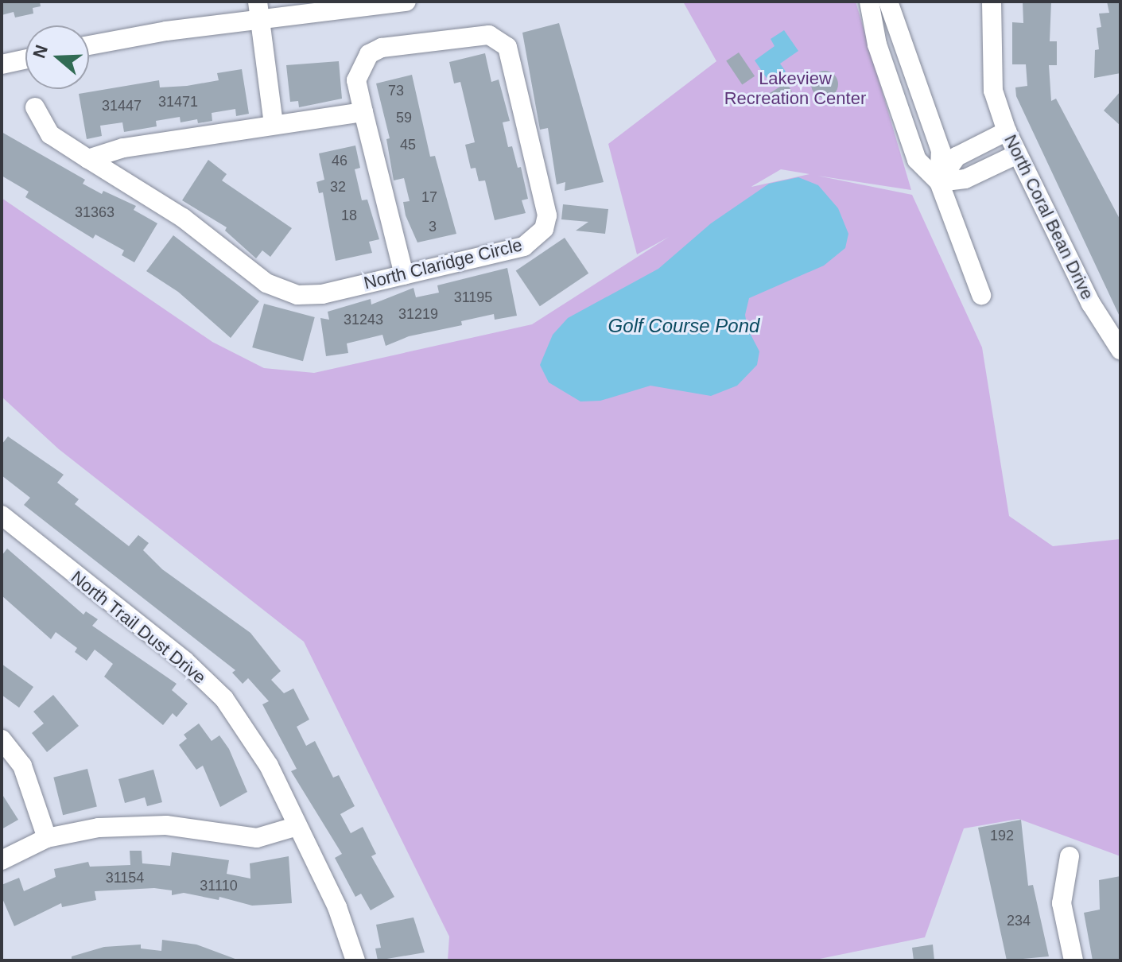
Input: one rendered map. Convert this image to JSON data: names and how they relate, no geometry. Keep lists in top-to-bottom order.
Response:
{
  "streets": {
    "street": ["North Coral Bean Drive", "North Claridge Circle", "North Trail Dust Drive"]
  },
  "water": ["Golf Course Pond"],
  "parks": ["Lakeview Recreation Center"],
  "house_numbers": [
    "73",
    "31471",
    "31447",
    "59",
    "45",
    "46",
    "32",
    "17",
    "31363",
    "18",
    "3",
    "31195",
    "31219",
    "31243",
    "192",
    "31154",
    "31110",
    "234"
  ],
  "north": "left"
}
